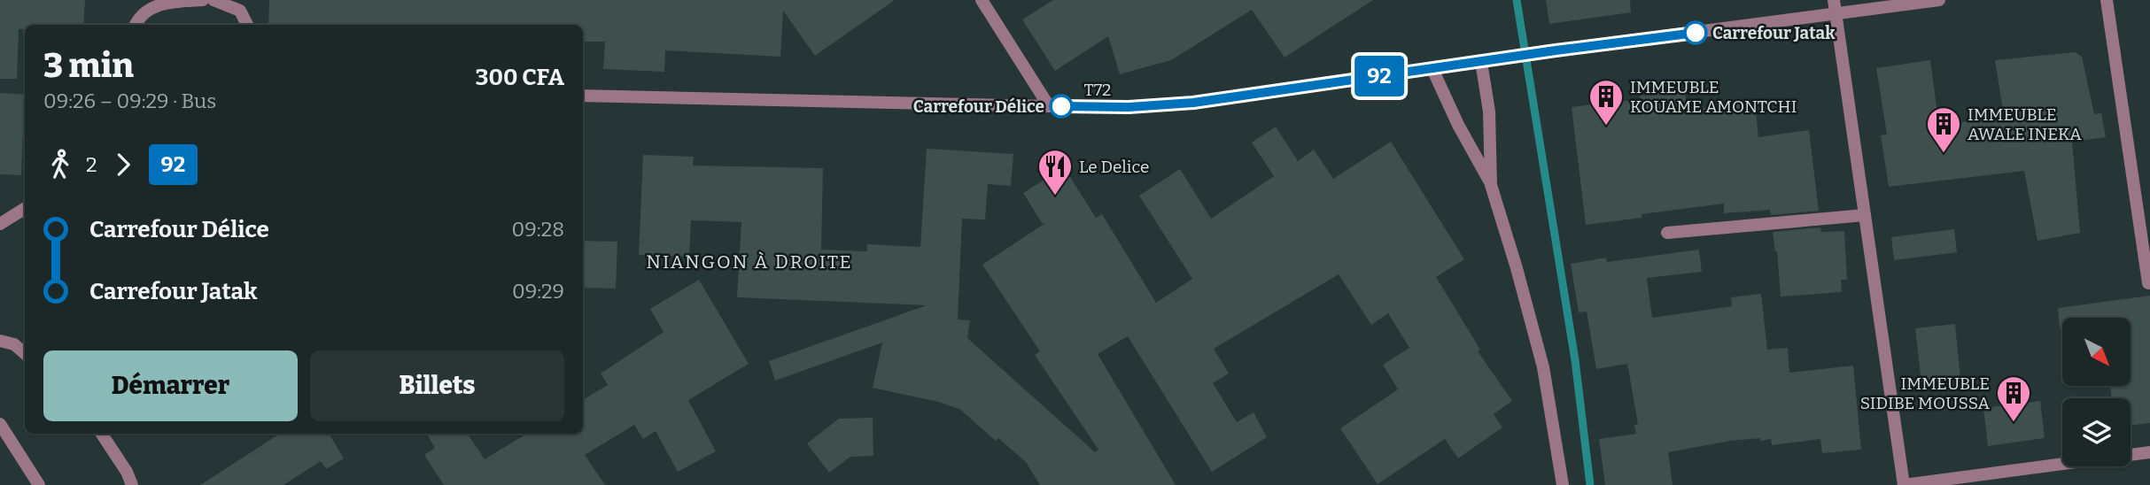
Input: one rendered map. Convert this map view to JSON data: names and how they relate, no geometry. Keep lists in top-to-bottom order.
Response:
{
  "streets": {
    "street": ["T72"]
  },
  "districts": ["NIANGON À DROITE"],
  "places": {
    "other": ["Carrefour Jatak", "Carrefour Délice"],
    "building": ["IMMEUBLE KOUAME AMONTCHI", "IMMEUBLE AWALE INEKA", "IMMEUBLE SIDIBE MOUSSA"],
    "restaurant": ["Le Delice"]
  },
  "lines": ["bus line 92"],
  "north": "bottom right",
  "page": {
    "on_map": "92",
    "heading": ["3 min", "09:26 – 09:29 · Bus", "300 CFA"],
    "legs": ["2", "92"],
    "list": [
      {
        "name": "Carrefour Délice",
        "value": "09:28"
      },
      {
        "name": "Carrefour Jatak",
        "value": "09:29"
      }
    ],
    "buttons": ["Démarrer", "Billets"]
  }
}
